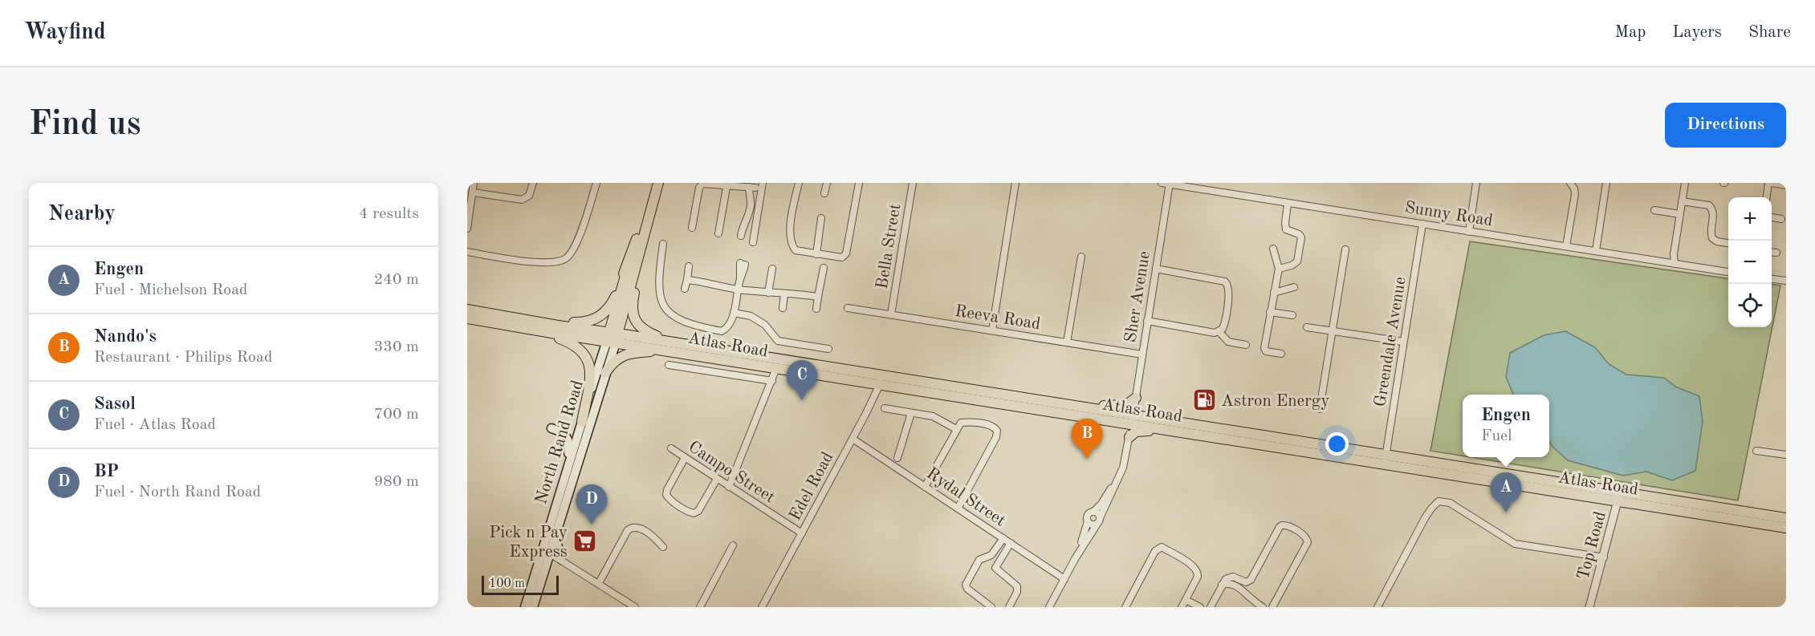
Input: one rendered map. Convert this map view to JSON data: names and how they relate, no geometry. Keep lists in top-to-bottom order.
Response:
{
  "streets": {
    "main road": ["Atlas Road", "North Rand Road"],
    "street": [
      "Sunny Road",
      "Bella Street",
      "Sher Avenue",
      "Reeva Road",
      "Greendale Avenue",
      "Campo Street",
      "Edel Road",
      "Rydal Street",
      "Top Road"
    ]
  },
  "crossings": [
    ["Sunny Road", "Sher Avenue"],
    ["Sunny Road", "Greendale Avenue"],
    ["Bella Street", "Reeva Road"],
    ["Sher Avenue", "Reeva Road"],
    ["Sher Avenue", "Atlas Road"],
    ["Greendale Avenue", "Atlas Road"],
    ["Atlas Road", "North Rand Road"],
    ["Atlas Road", "Edel Road"],
    ["Atlas Road", "Top Road"],
    ["Campo Street", "Edel Road"],
    ["Edel Road", "Rydal Street"]
  ],
  "places": {
    "fuel station": ["Astron Energy"],
    "supermarket": ["Pick n Pay Express"]
  },
  "scale_bar": "100 m",
  "page": {
    "header": "Wayfind",
    "nav": ["Map", "Layers", "Share"],
    "buttons": "Directions",
    "title": "Find us",
    "heading": ["Nearby", "4 results"],
    "map_buttons": ["+", "−"],
    "list": [
      {
        "mark": "A",
        "name": "Engen",
        "note": "Fuel · Michelson Road",
        "value": "240 m"
      },
      {
        "mark": "B",
        "name": "Nando's",
        "note": "Restaurant · Philips Road",
        "value": "330 m"
      },
      {
        "mark": "C",
        "name": "Sasol",
        "note": "Fuel · Atlas Road",
        "value": "700 m"
      },
      {
        "mark": "D",
        "name": "BP",
        "note": "Fuel · North Rand Road",
        "value": "980 m"
      }
    ],
    "pins": [
      "C",
      "B",
      "A",
      "D"
    ],
    "popup": ["Engen", "Fuel"],
    "scale": "100 m"
  }
}
